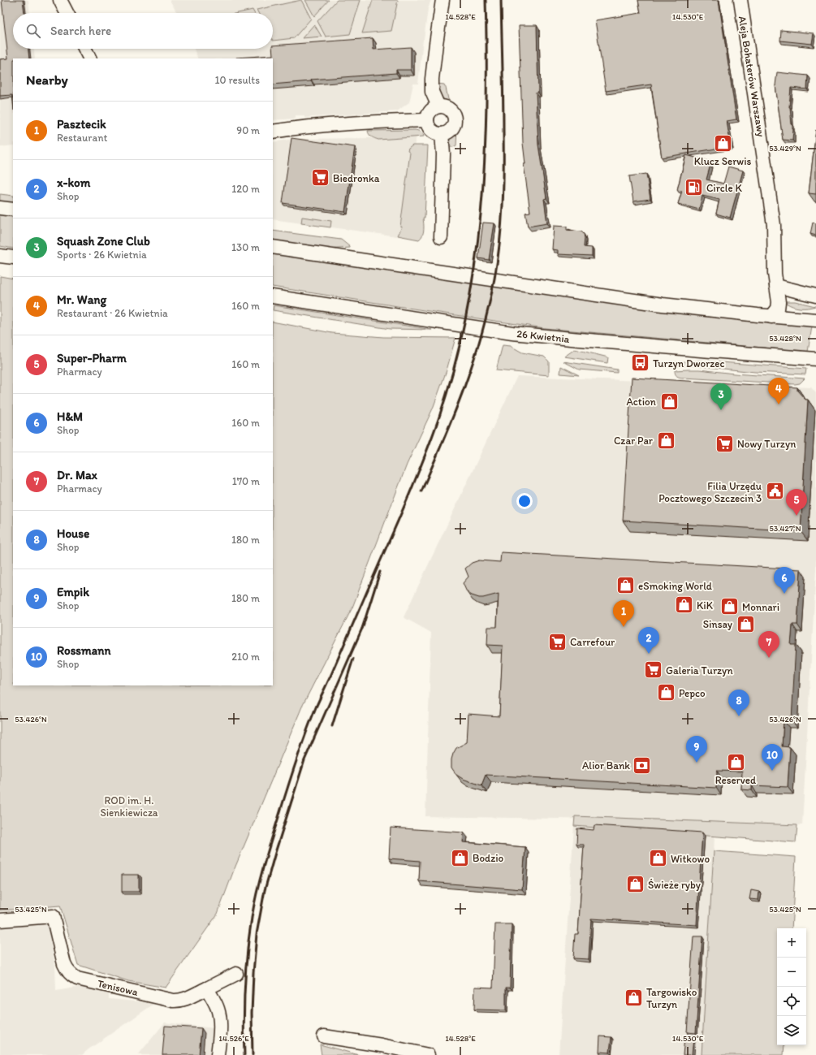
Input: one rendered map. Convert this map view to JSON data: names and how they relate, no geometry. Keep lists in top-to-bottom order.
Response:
{
  "streets": {
    "street": ["Aleja Bohaterów Warszawy", "26 Kwietnia", "Tenisowa"]
  },
  "parks": ["ROD im. H. Sienkiewicza"],
  "places": {
    "shop": [
      "Klucz Serwis",
      "Action",
      "Czar Par",
      "eSmoking World",
      "KiK",
      "Monnari",
      "Sinsay",
      "Pepco",
      "Reserved",
      "Bodzio",
      "Witkowo",
      "Świeże ryby",
      "Targowisko Turzyn"
    ],
    "supermarket": [
      "Biedronka",
      "Nowy Turzyn",
      "Carrefour",
      "Galeria Turzyn"
    ],
    "fuel station": ["Circle K"],
    "bus stop": ["Turzyn Dworzec"],
    "public building": ["Filia Urzędu Pocztowego Szczecin 3"],
    "bank": ["Alior Bank"]
  },
  "page": {
    "search": "Search here",
    "heading": ["Nearby", "10 results"],
    "list": [
      {
        "mark": "1",
        "name": "Pasztecik",
        "note": "Restaurant",
        "value": "90 m"
      },
      {
        "mark": "2",
        "name": "x-kom",
        "note": "Shop",
        "value": "120 m"
      },
      {
        "mark": "3",
        "name": "Squash Zone Club",
        "note": "Sports · 26 Kwietnia",
        "value": "130 m"
      },
      {
        "mark": "4",
        "name": "Mr. Wang",
        "note": "Restaurant · 26 Kwietnia",
        "value": "160 m"
      },
      {
        "mark": "5",
        "name": "Super-Pharm",
        "note": "Pharmacy",
        "value": "160 m"
      },
      {
        "mark": "6",
        "name": "H&M",
        "note": "Shop",
        "value": "160 m"
      },
      {
        "mark": "7",
        "name": "Dr. Max",
        "note": "Pharmacy",
        "value": "170 m"
      },
      {
        "mark": "8",
        "name": "House",
        "note": "Shop",
        "value": "180 m"
      },
      {
        "mark": "9",
        "name": "Empik",
        "note": "Shop",
        "value": "180 m"
      },
      {
        "mark": "10",
        "name": "Rossmann",
        "note": "Shop",
        "value": "210 m"
      }
    ],
    "pins": [
      "4",
      "3",
      "5",
      "6",
      "1",
      "2",
      "7",
      "8",
      "9",
      "10"
    ],
    "map_buttons": ["+", "−"]
  },
  "coordinates": [
    "14.528°E",
    "14.530°E",
    "53.429°N",
    "53.428°N",
    "53.427°N",
    "53.426°N",
    "53.425°N",
    "14.526°E"
  ]
}
